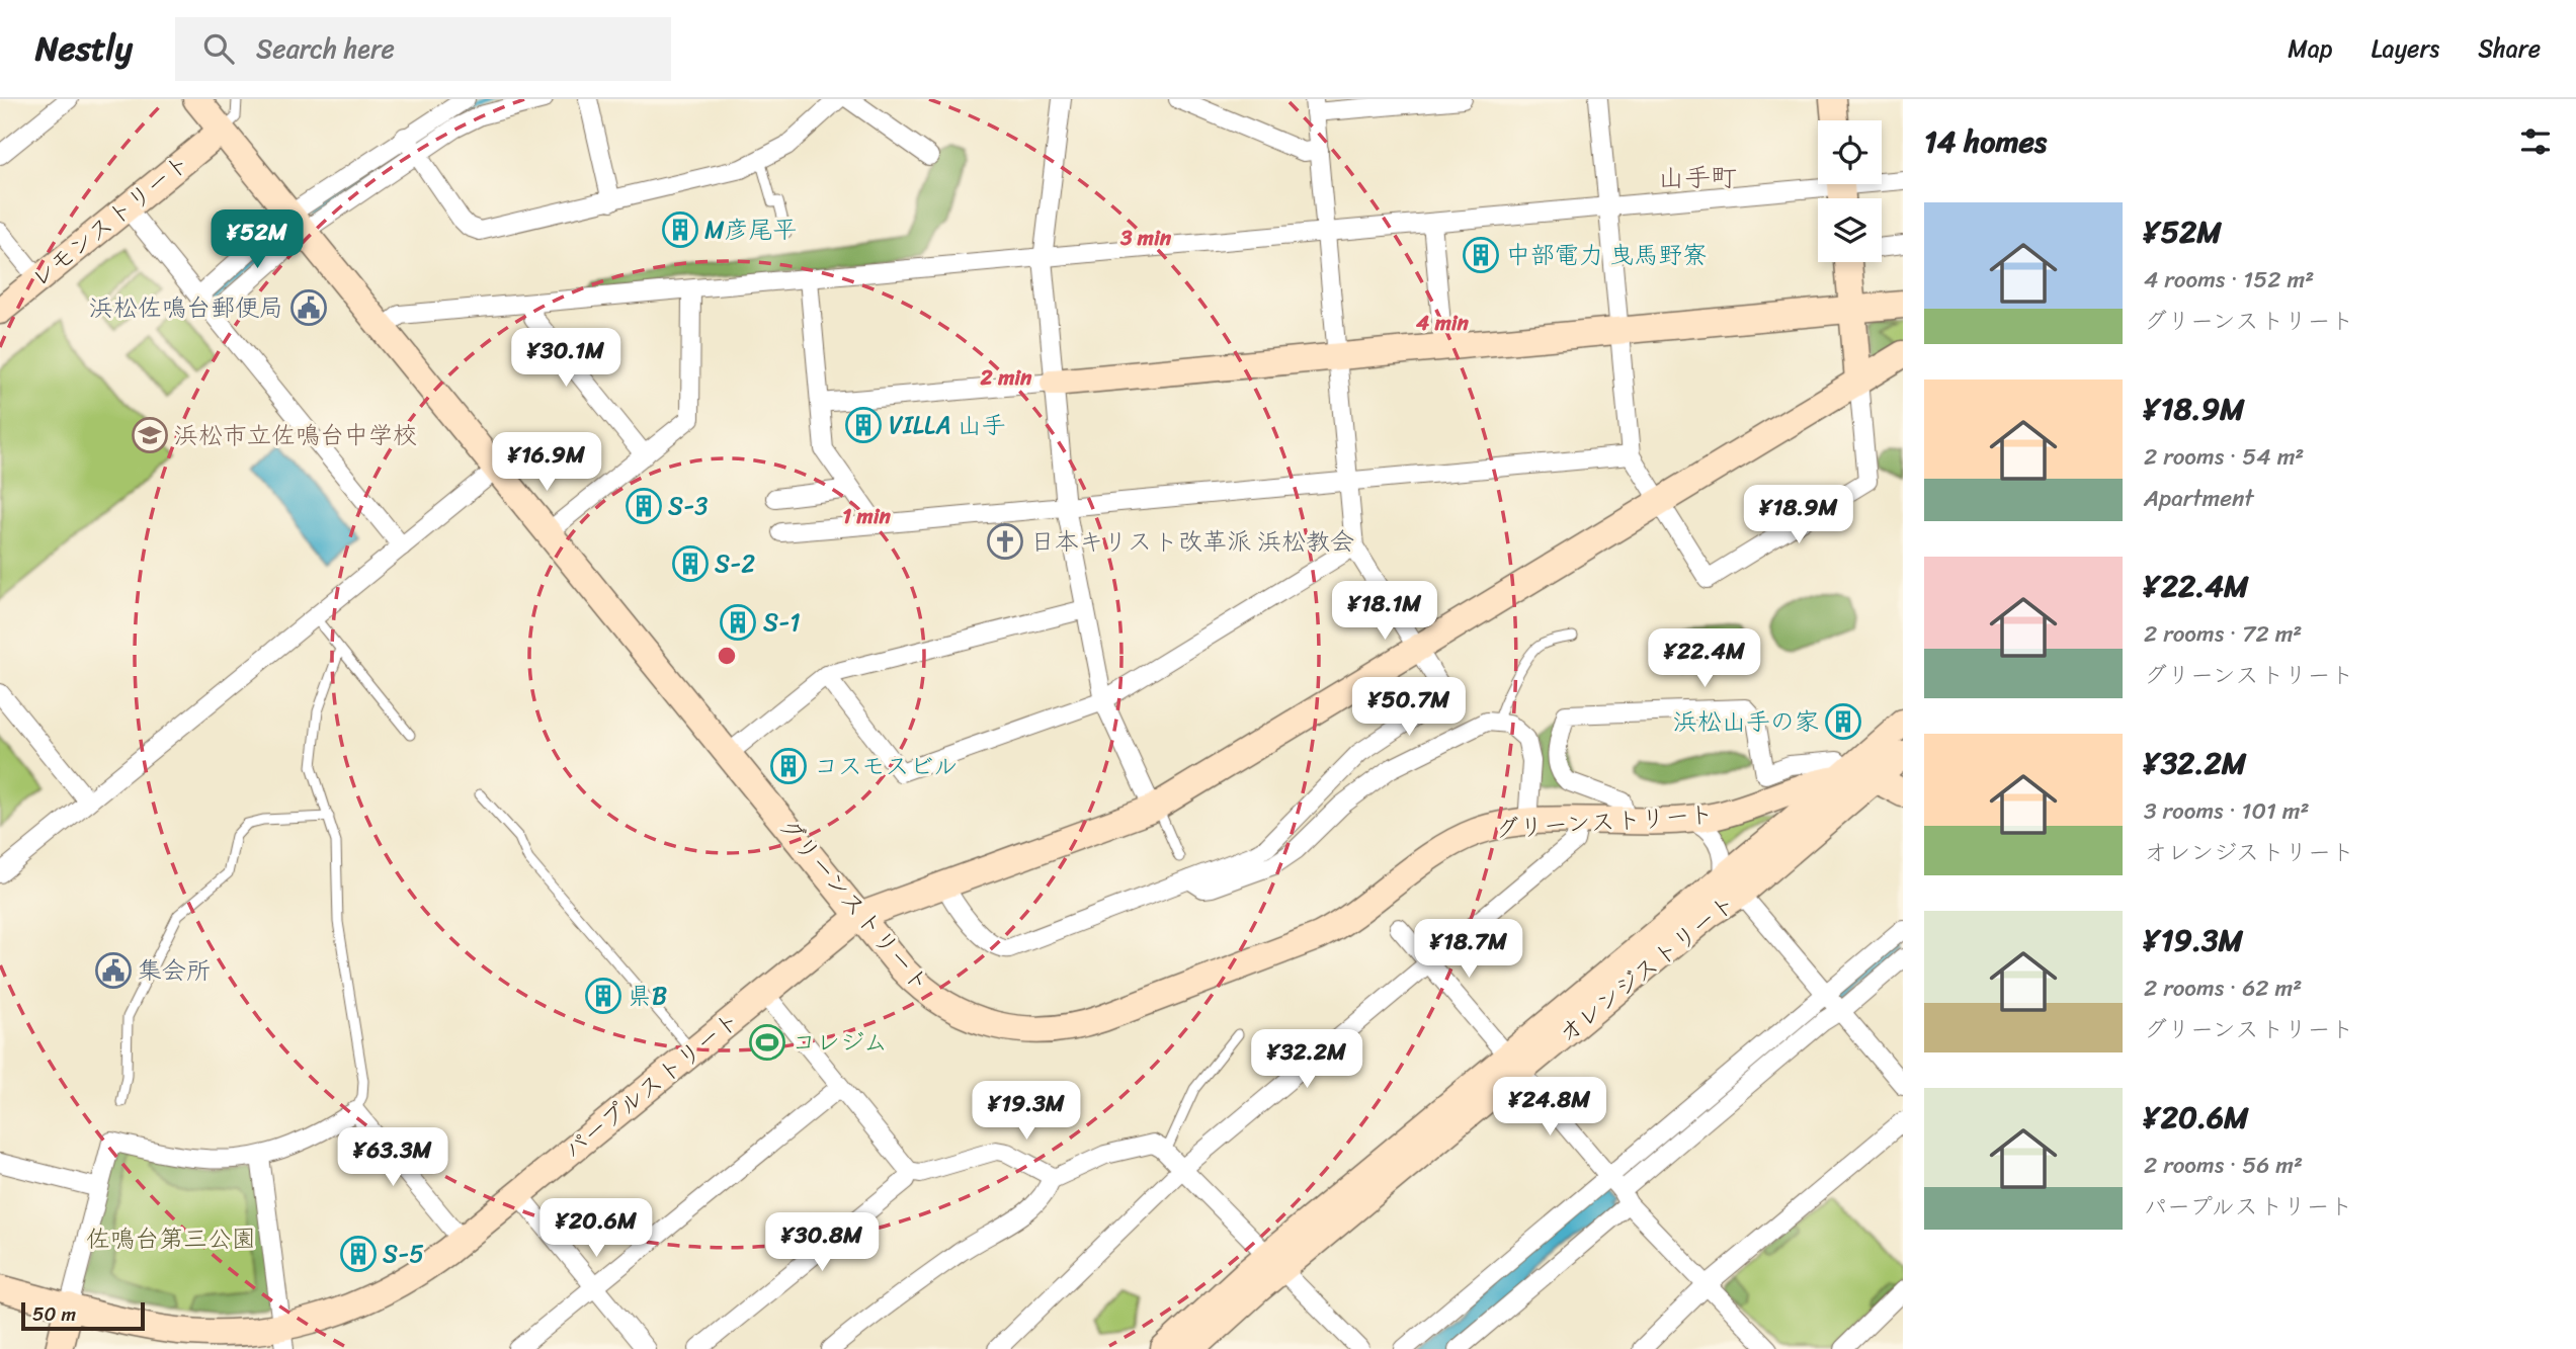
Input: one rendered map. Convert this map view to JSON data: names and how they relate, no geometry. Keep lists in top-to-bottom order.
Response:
{
  "streets": {
    "street": [
      "レモンストリート",
      "グリーンストリート",
      "オレンジストリート",
      "パープルストリート"
    ]
  },
  "crossings": [
    ["レモンストリート", "グリーンストリート"],
    ["グリーンストリート", "オレンジストリート"],
    ["グリーンストリート", "パープルストリート"]
  ],
  "districts": ["山手町"],
  "parks": ["佐鳴台第三公園"],
  "places": {
    "building": [
      "M彦尾平",
      "中部電力 曳馬野寮",
      "VILLA 山手",
      "S-3",
      "S-2",
      "S-1",
      "浜松山手の家",
      "コスモスビル",
      "県B",
      "S-5"
    ],
    "public building": ["浜松佐鳴台郵便局", "集会所"],
    "school or university": ["浜松市立佐鳴台中学校"],
    "church": ["日本キリスト改革派 浜松教会"],
    "sports": ["コレジム"]
  },
  "scale_bar": "50 m",
  "page": {
    "header": "Nestly",
    "search": "Search here",
    "nav": ["Map", "Layers", "Share"],
    "heading": "14 homes",
    "list": [
      {
        "name": "¥52M",
        "note": "4 rooms · 152 m² · グリーンストリート"
      },
      {
        "name": "¥18.9M",
        "note": "2 rooms · 54 m² · Apartment"
      },
      {
        "name": "¥22.4M",
        "note": "2 rooms · 72 m² · グリーンストリート"
      },
      {
        "name": "¥32.2M",
        "note": "3 rooms · 101 m² · オレンジストリート"
      },
      {
        "name": "¥19.3M",
        "note": "2 rooms · 62 m² · グリーンストリート"
      },
      {
        "name": "¥20.6M",
        "note": "2 rooms · 56 m² · パープルストリート"
      }
    ],
    "price": [
      "¥52M",
      "¥30.1M",
      "¥16.9M",
      "¥18.9M",
      "¥18.1M",
      "¥22.4M",
      "¥50.7M",
      "¥18.7M",
      "¥32.2M",
      "¥24.8M",
      "¥19.3M",
      "¥63.3M",
      "¥20.6M",
      "¥30.8M"
    ],
    "scale": "50 m"
  },
  "rings": [
    "3 min",
    "4 min",
    "2 min",
    "1 min"
  ]
}
